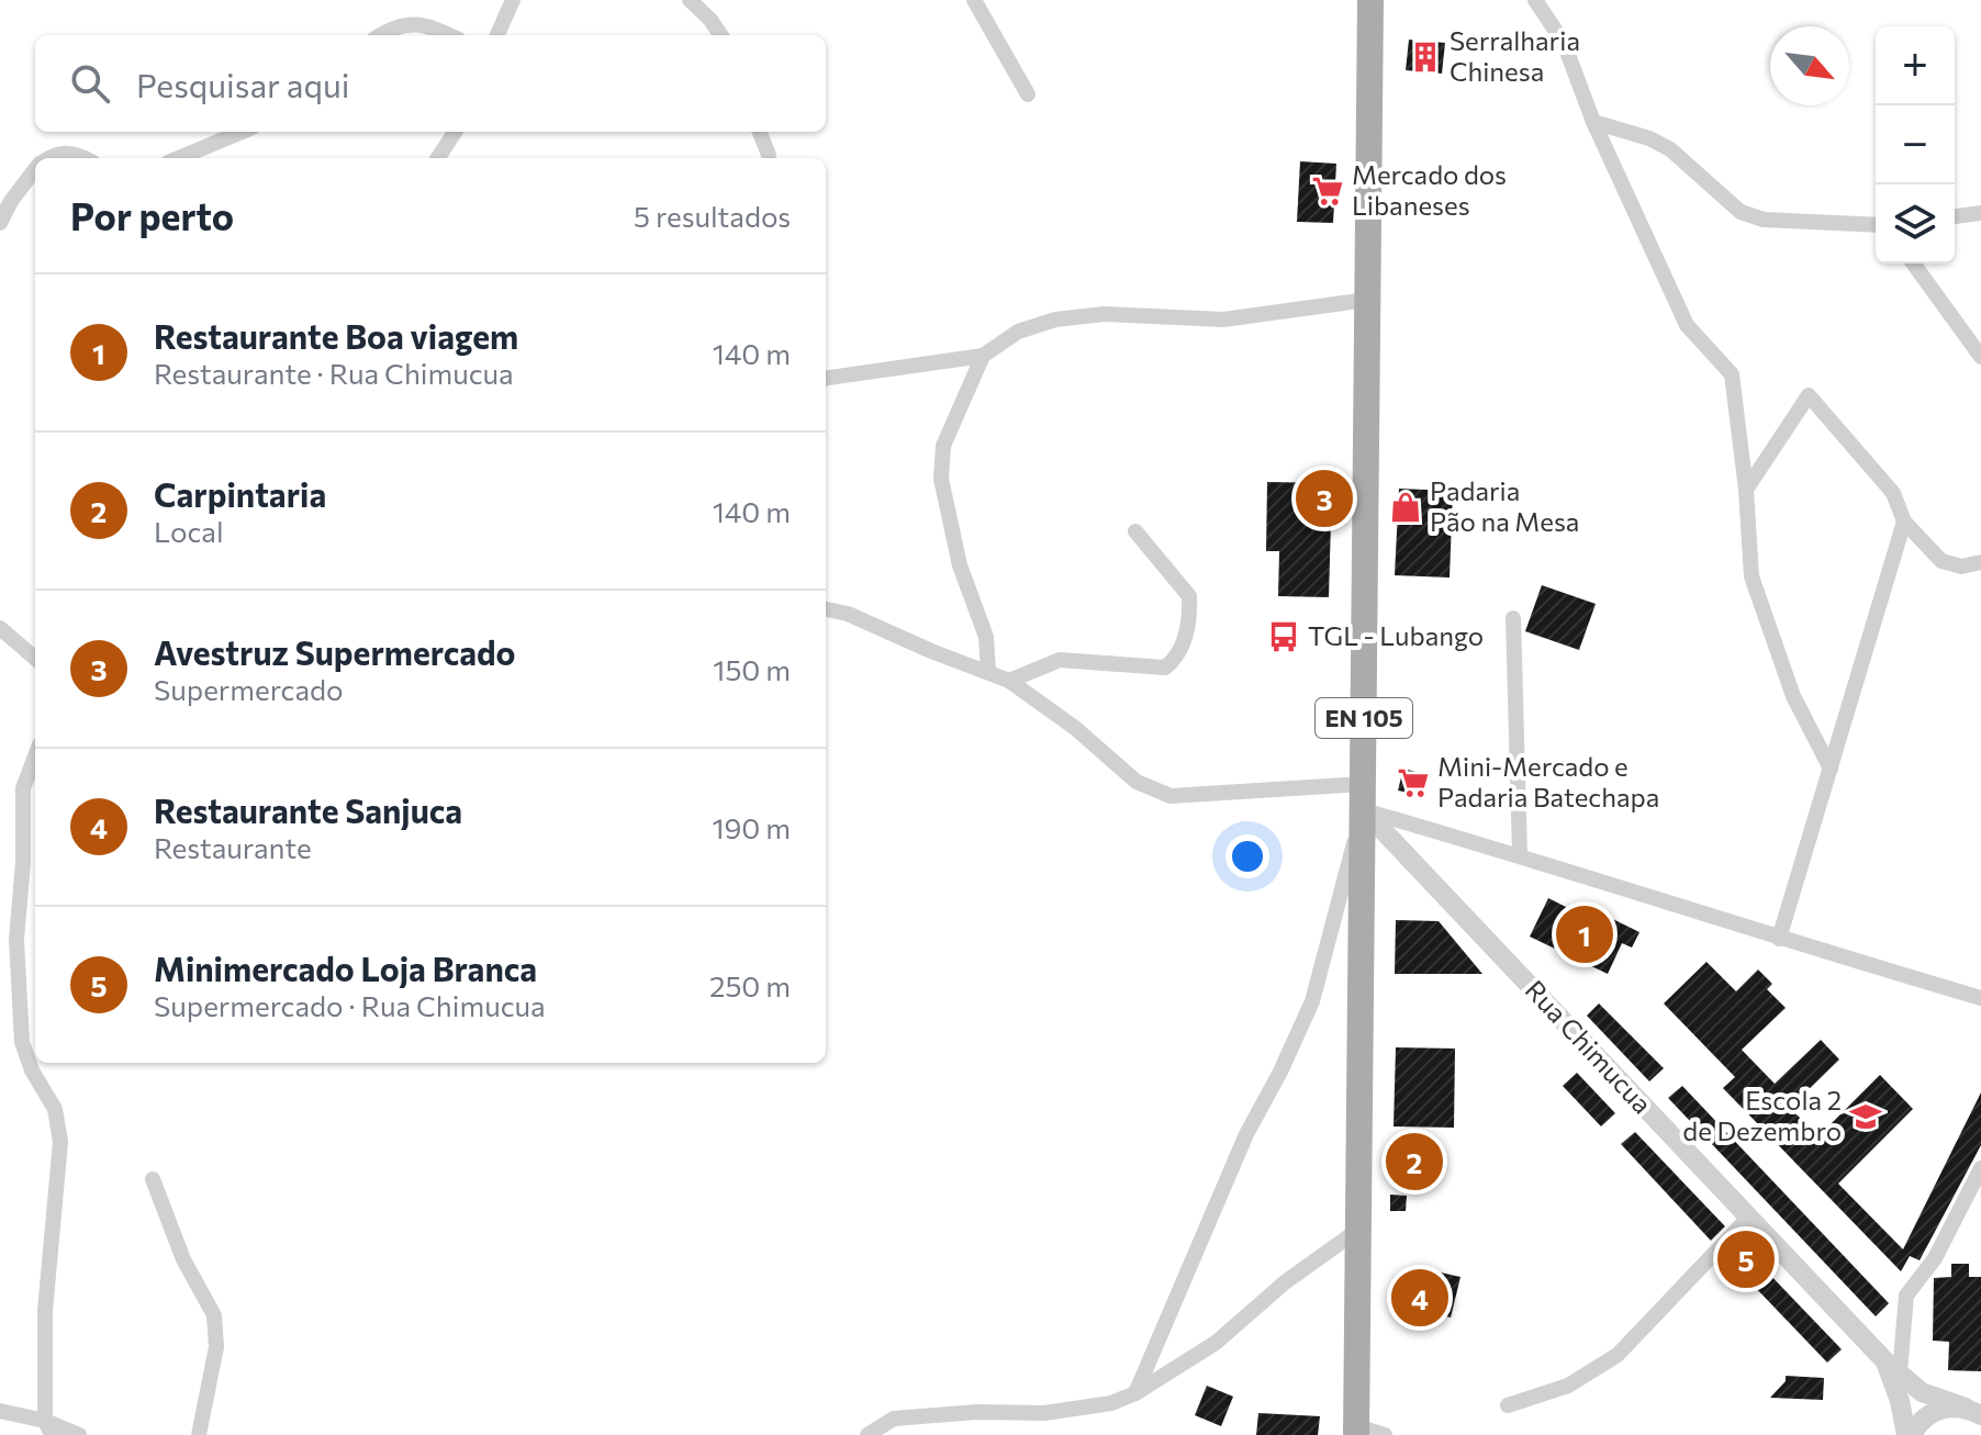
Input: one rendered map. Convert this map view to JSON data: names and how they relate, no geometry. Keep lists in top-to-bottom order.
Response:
{
  "streets": {
    "main road": ["EN 105"],
    "street": ["Rua Chimucua"]
  },
  "crossings": [
    ["EN 105", "Rua Chimucua"]
  ],
  "places": {
    "building": ["Serralharia Chinesa"],
    "supermarket": ["Mercado dos Libaneses", "Mini-Mercado e Padaria Batechapa"],
    "shop": ["Padaria Pão na Mesa"],
    "bus stop": ["TGL - Lubango"],
    "school or university": ["Escola 2 de Dezembro"]
  },
  "north": "bottom right",
  "page": {
    "map_buttons": ["+", "−"],
    "search": "Pesquisar aqui",
    "heading": ["Por perto", "5 resultados"],
    "list": [
      {
        "mark": "1",
        "name": "Restaurante Boa viagem",
        "note": "Restaurante · Rua Chimucua",
        "value": "140 m"
      },
      {
        "mark": "2",
        "name": "Carpintaria",
        "note": "Local",
        "value": "140 m"
      },
      {
        "mark": "3",
        "name": "Avestruz Supermercado",
        "note": "Supermercado",
        "value": "150 m"
      },
      {
        "mark": "4",
        "name": "Restaurante Sanjuca",
        "note": "Restaurante",
        "value": "190 m"
      },
      {
        "mark": "5",
        "name": "Minimercado Loja Branca",
        "note": "Supermercado · Rua Chimucua",
        "value": "250 m"
      }
    ],
    "pins": [
      "3",
      "1",
      "2",
      "5",
      "4"
    ]
  }
}
